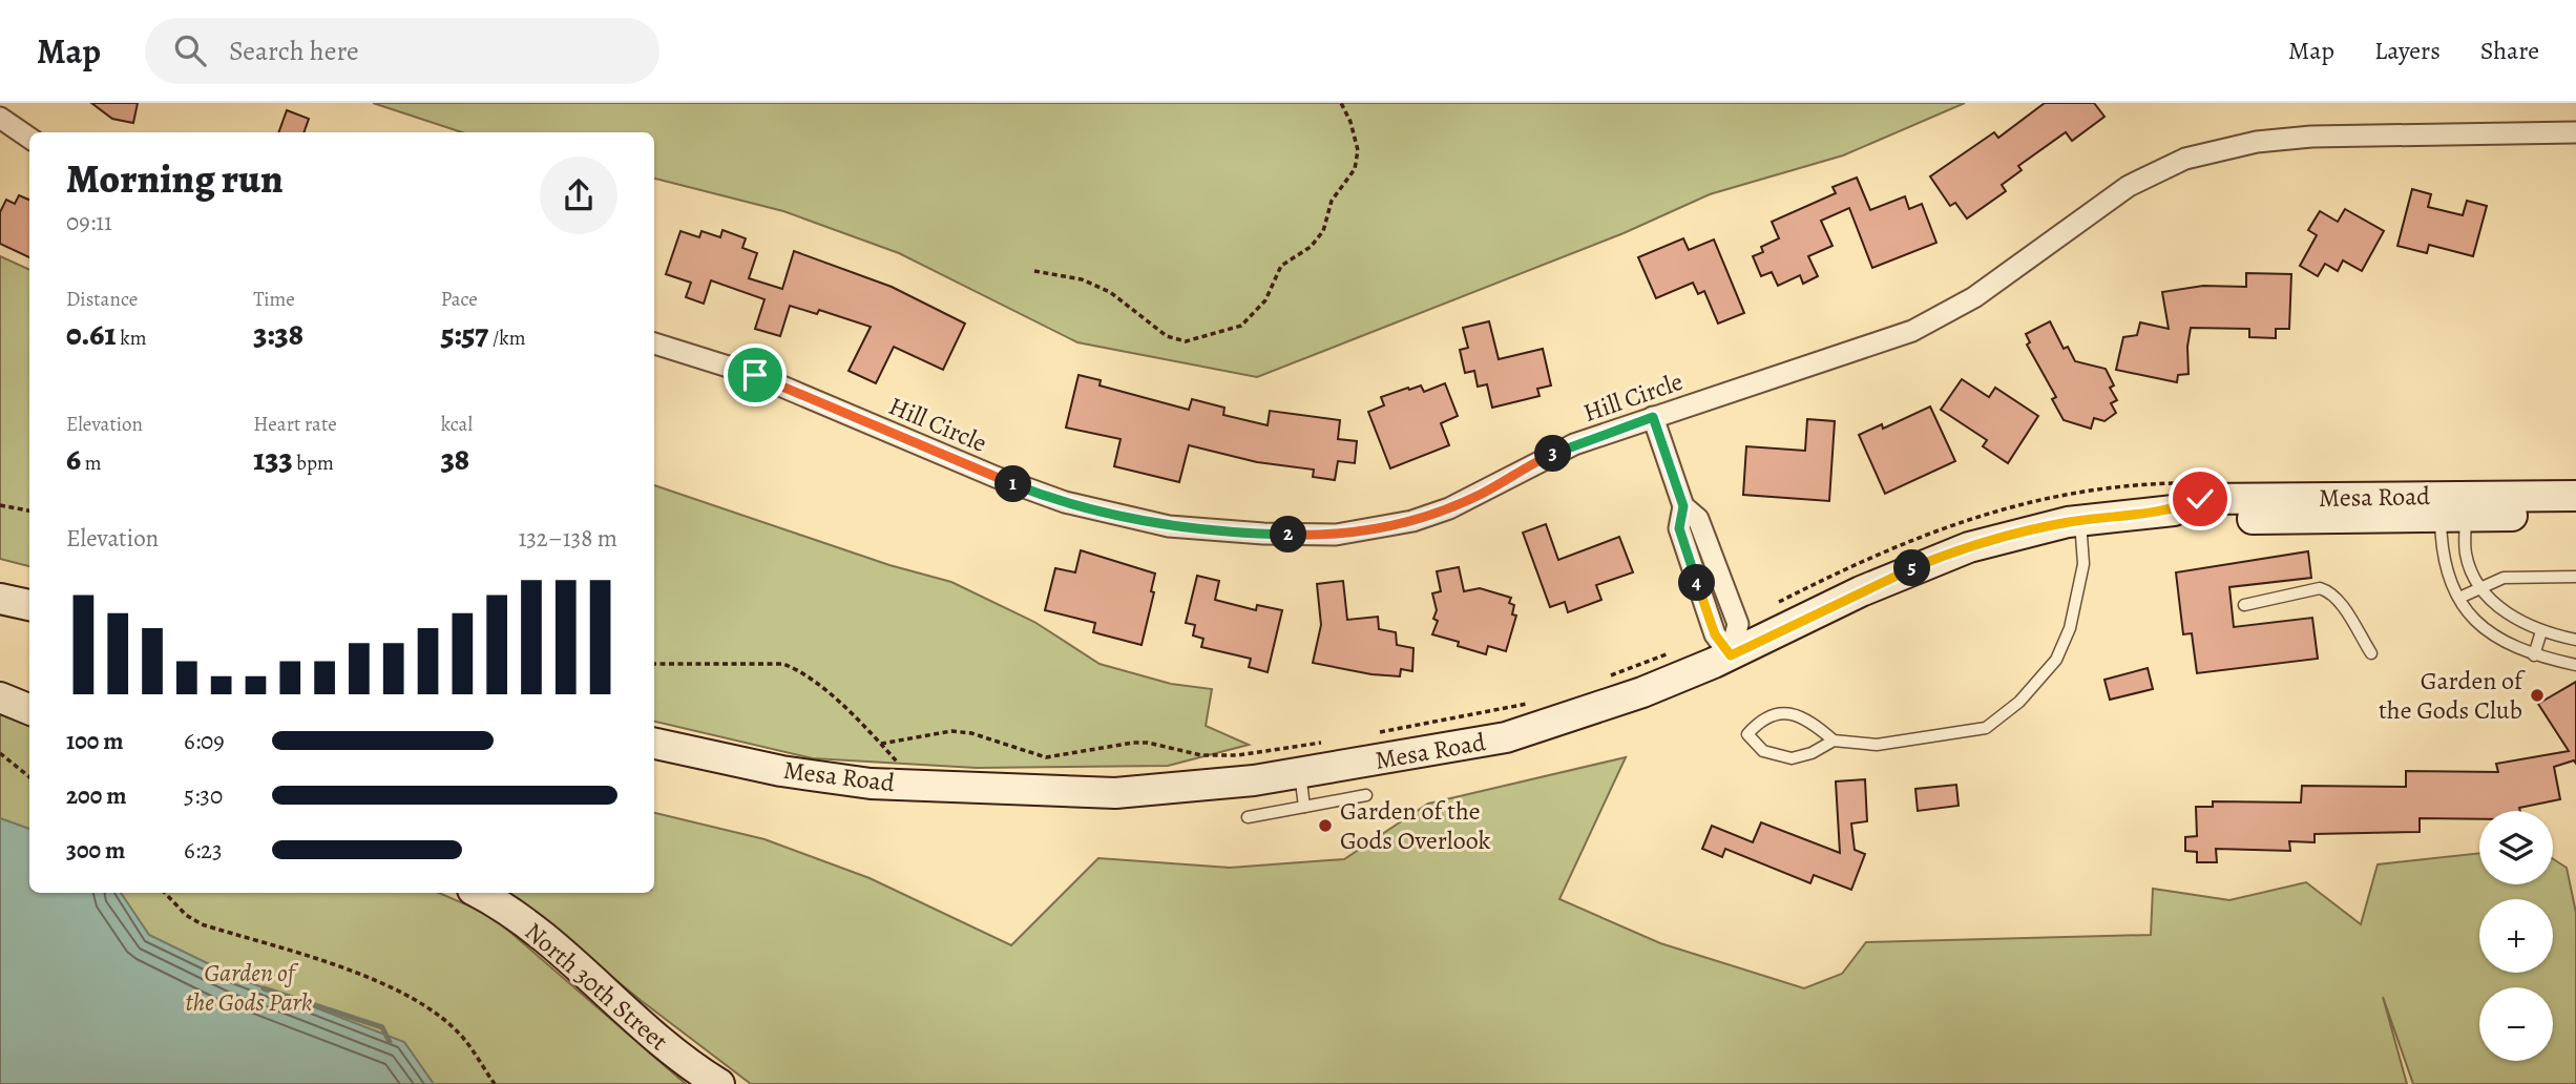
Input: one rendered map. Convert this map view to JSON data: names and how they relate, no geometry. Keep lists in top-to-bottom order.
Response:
{
  "streets": {
    "main road": ["Mesa Road", "North 30th Street"],
    "street": ["Hill Circle"]
  },
  "parks": ["Garden of the Gods Park"],
  "places": ["Garden of the Gods Club", "Garden of the Gods Overlook"],
  "page": {
    "header": "Map",
    "search": "Search here",
    "nav": ["Map", "Layers", "Share"],
    "heading": ["Morning run", "09:11"],
    "stats": [
      ["Distance", "0.61 km"],
      ["Time", "3:38"],
      ["Pace", "5:57 /km"],
      ["Elevation", "6 m"],
      ["Heart rate", "133 bpm"],
      ["kcal", "38"]
    ],
    "pins": [
      "3",
      "1",
      "2",
      "5",
      "4"
    ],
    "chart": ["Elevation", "132–138 m"],
    "list": [
      {
        "name": "100 m",
        "note": "6:09"
      },
      {
        "name": "200 m",
        "note": "5:30"
      },
      {
        "name": "300 m",
        "note": "6:23"
      }
    ],
    "map_buttons": ["+", "−"]
  }
}
